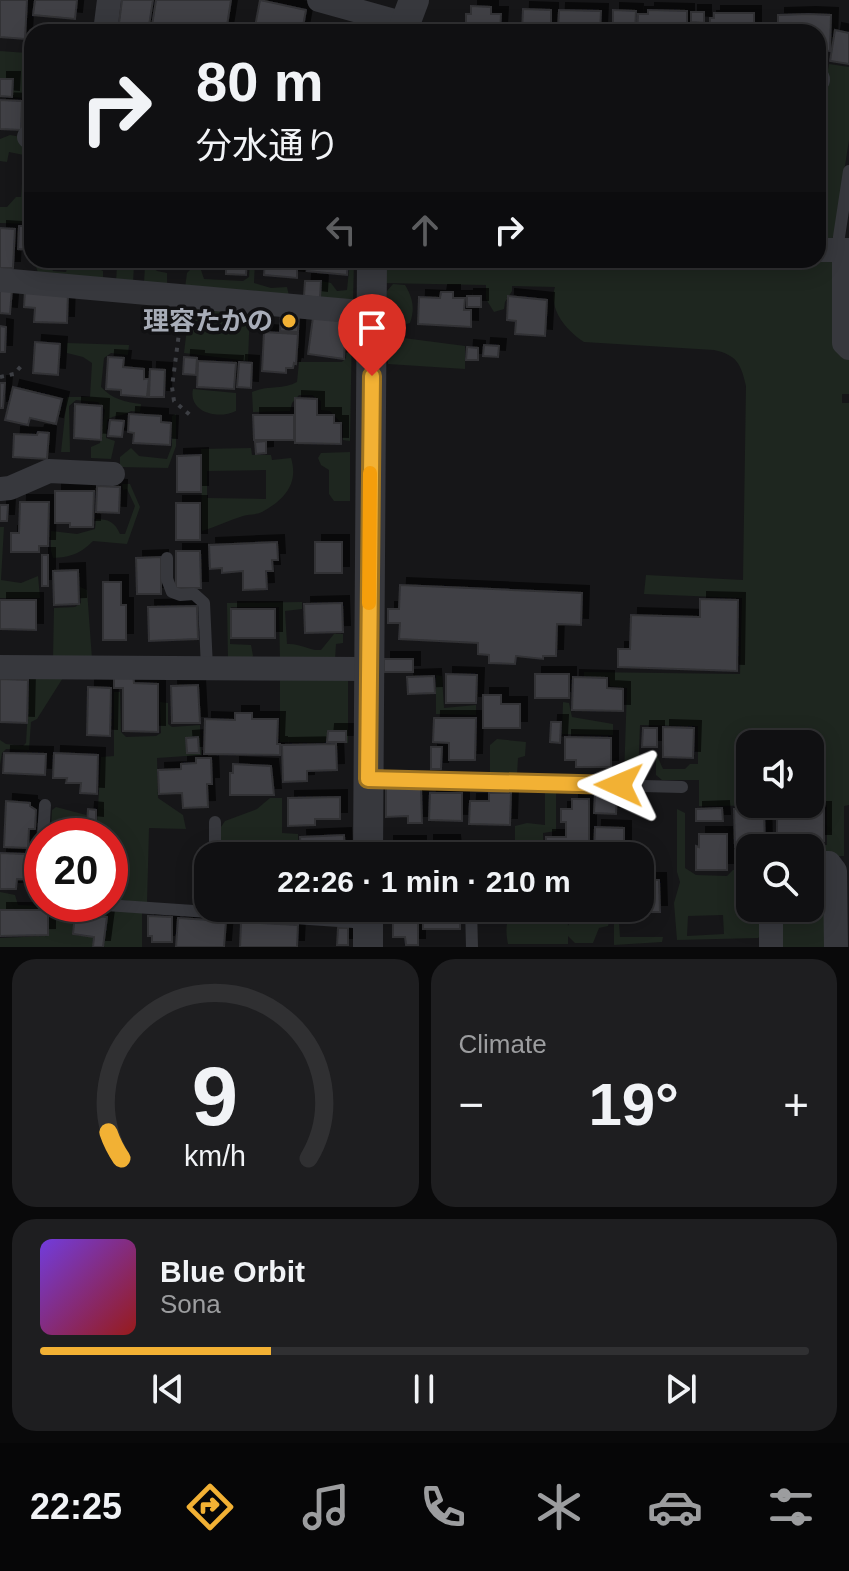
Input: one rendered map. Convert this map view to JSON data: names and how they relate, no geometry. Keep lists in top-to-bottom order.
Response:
{
  "places": ["理容たかの"],
  "page": {
    "turn": ["80 m", "分水通り"],
    "limit": "20",
    "trip": "22:26 · 1 min · 210 m",
    "tile": "Climate",
    "heat": ["−", "19°", "+"],
    "song": ["Blue Orbit", "Sona"],
    "tabs": "22:25",
    "gauge": ["9", "km/h"]
  }
}
